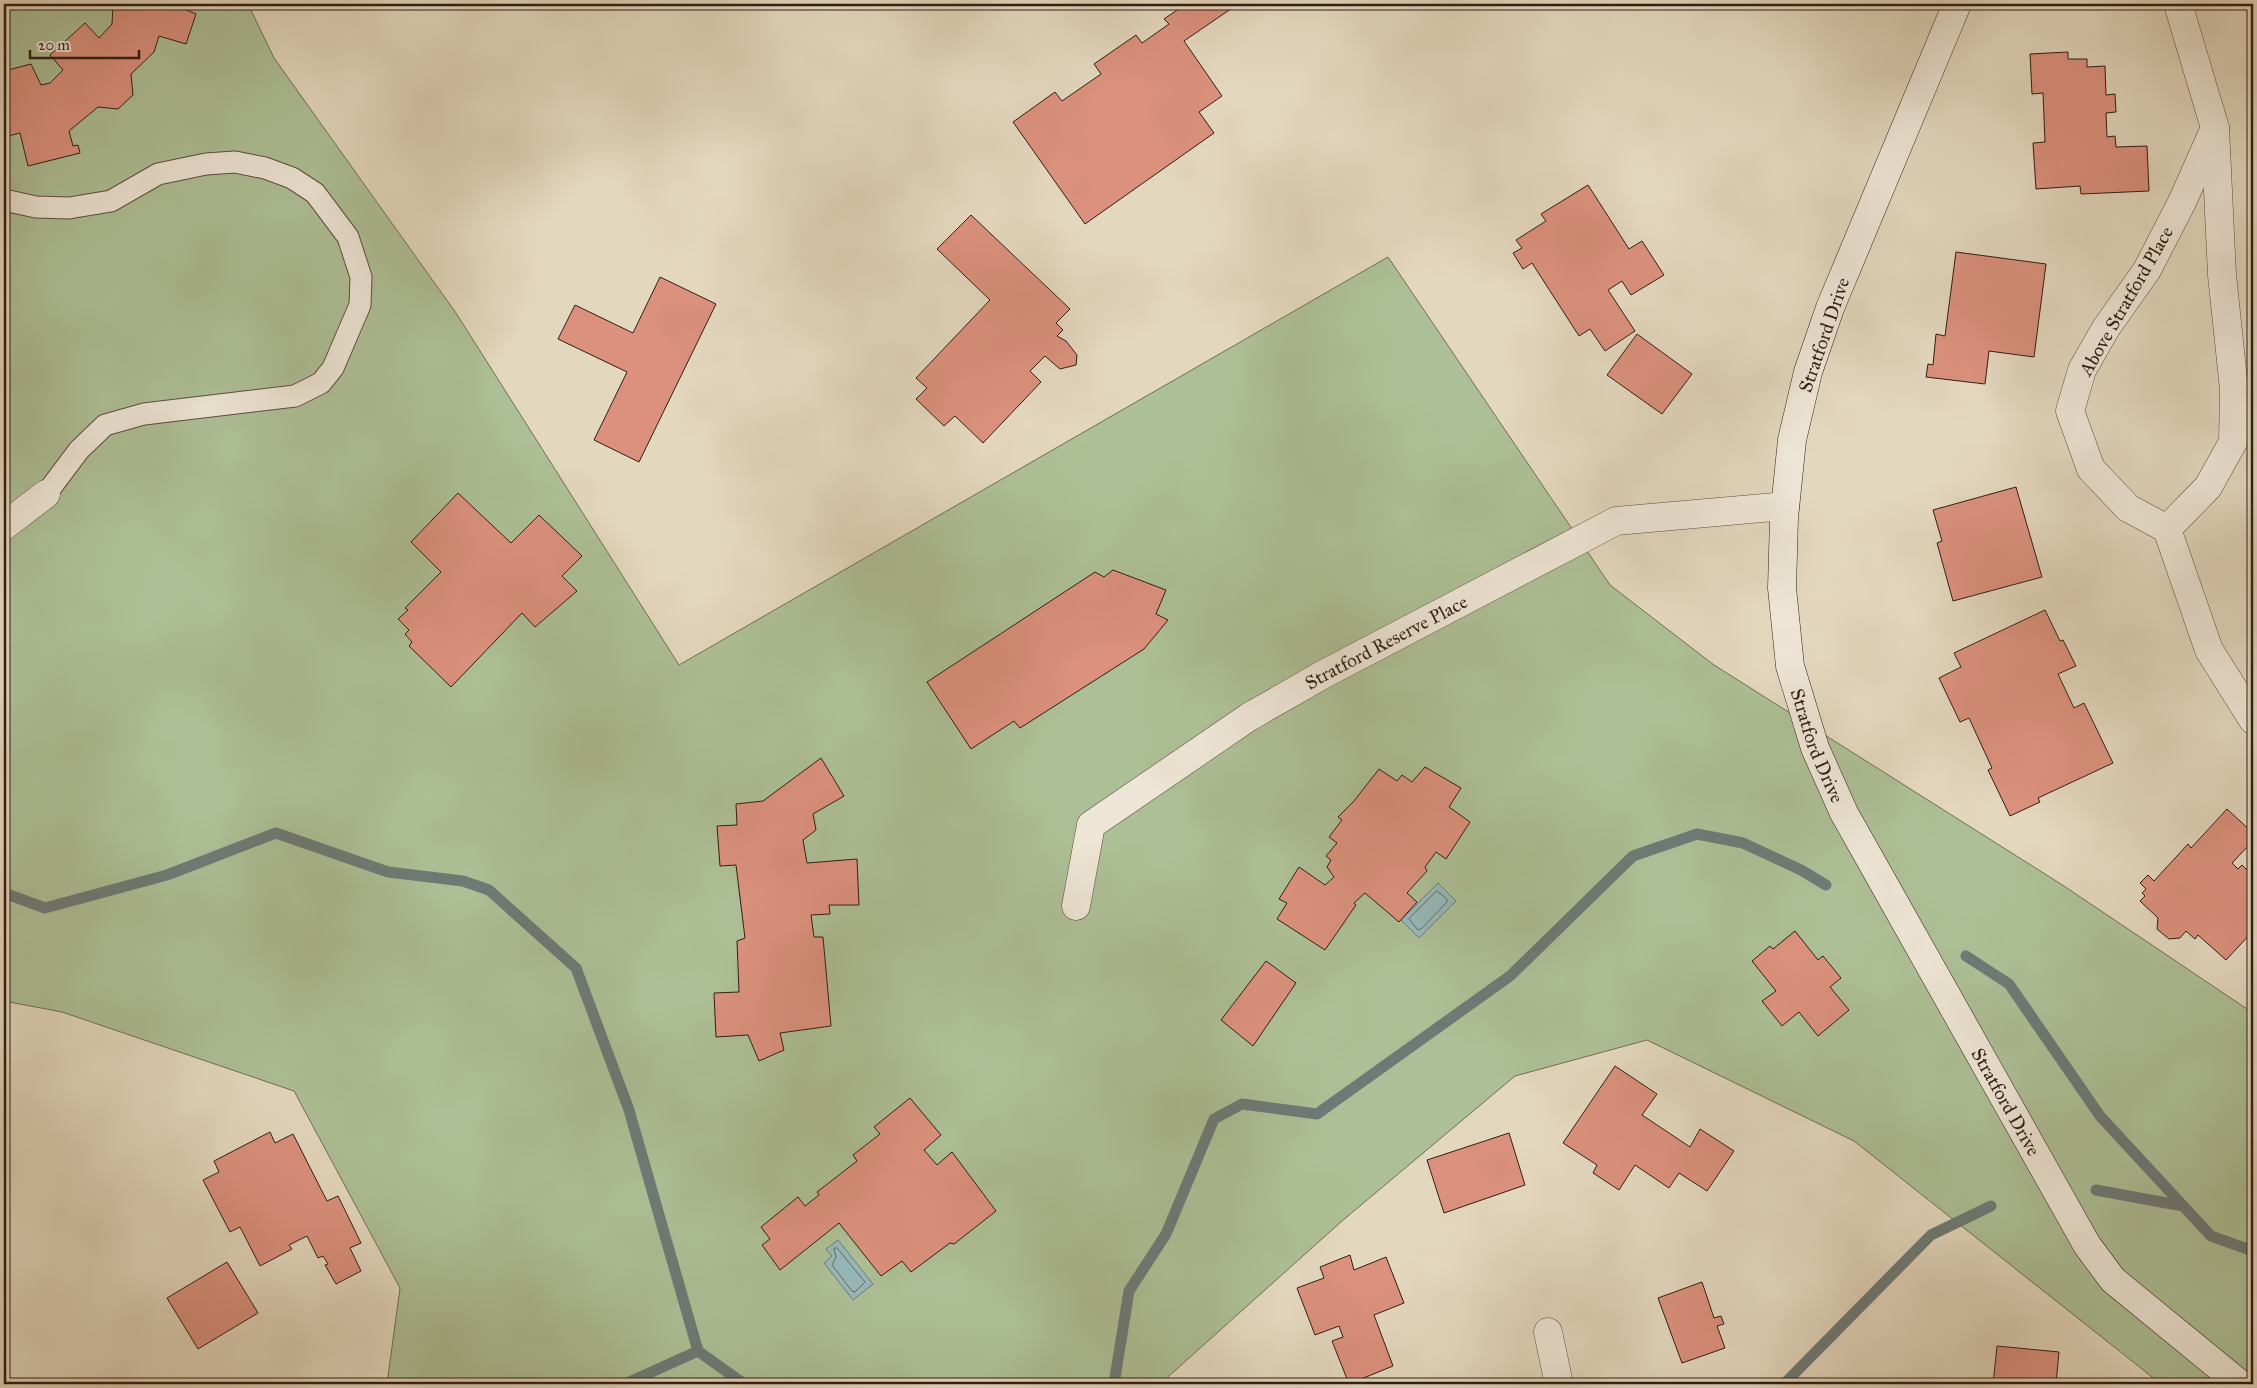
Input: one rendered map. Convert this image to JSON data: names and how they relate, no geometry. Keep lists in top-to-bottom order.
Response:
{
  "streets": {
    "street": ["Above Stratford Place", "Stratford Drive", "Stratford Reserve Place"]
  },
  "crossings": [
    ["Stratford Drive", "Stratford Reserve Place"]
  ],
  "scale_bar": "20 m"
}
